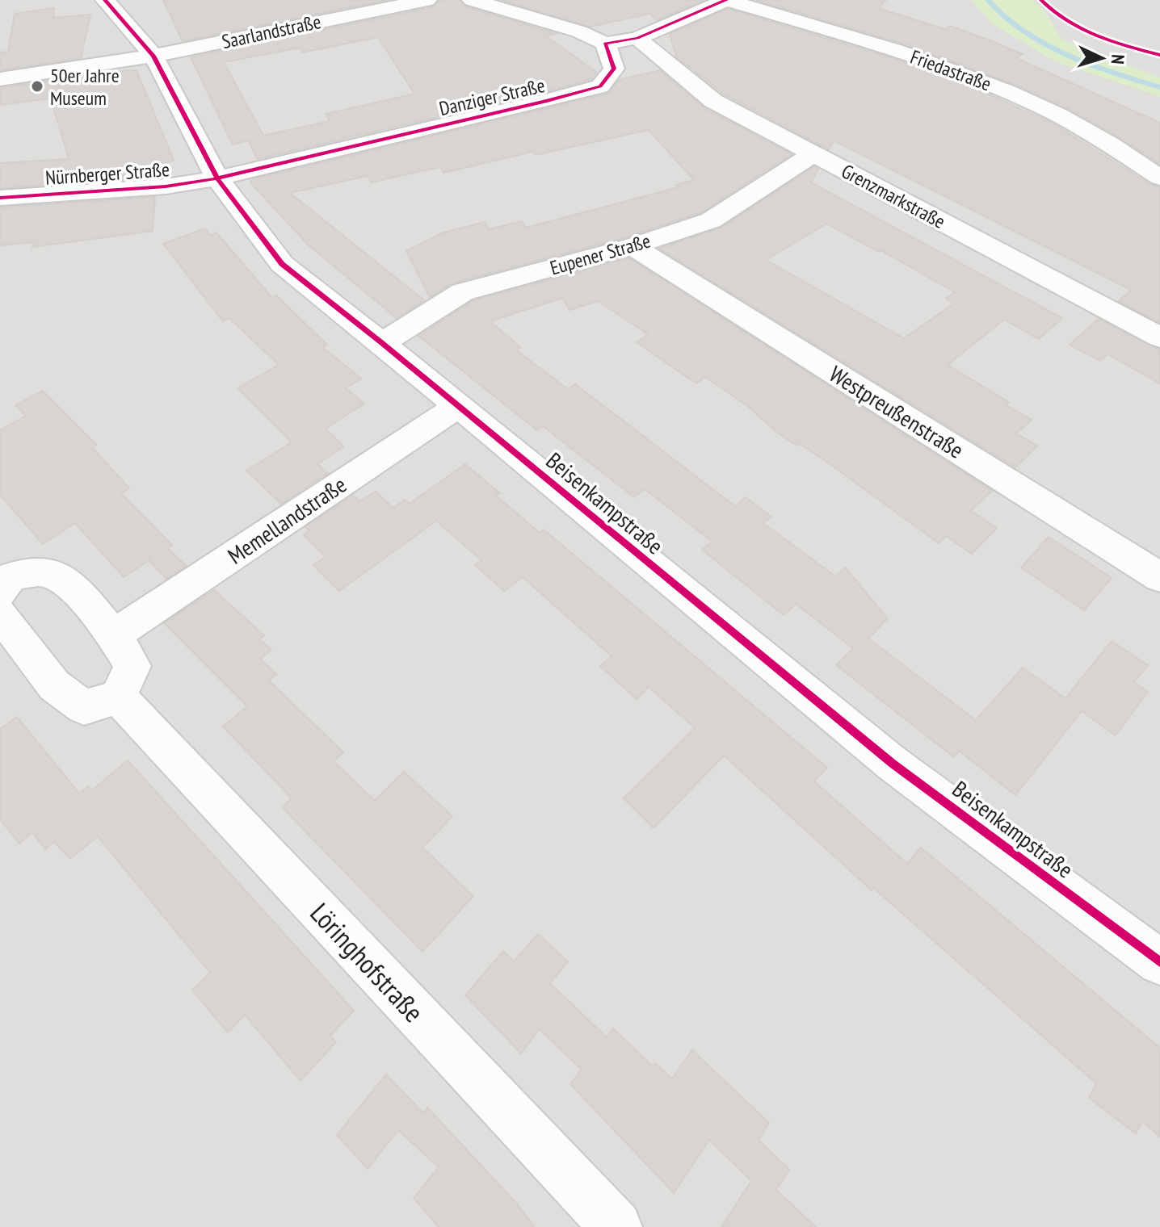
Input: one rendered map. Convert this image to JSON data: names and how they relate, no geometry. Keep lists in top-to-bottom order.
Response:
{
  "streets": {
    "street": [
      "Saarlandstraße",
      "Friedastraße",
      "Danziger Straße",
      "Nürnberger Straße",
      "Grenzmarkstraße",
      "Eupener Straße",
      "Westpreußenstraße",
      "Beisenkampstraße",
      "Memellandstraße",
      "Löringhofstraße"
    ]
  },
  "crossings": [
    ["Saarlandstraße", "Beisenkampstraße"],
    ["Danziger Straße", "Nürnberger Straße"],
    ["Danziger Straße", "Beisenkampstraße"],
    ["Nürnberger Straße", "Beisenkampstraße"],
    ["Grenzmarkstraße", "Eupener Straße"],
    ["Eupener Straße", "Westpreußenstraße"],
    ["Eupener Straße", "Beisenkampstraße"],
    ["Beisenkampstraße", "Memellandstraße"]
  ],
  "places": ["50er Jahre Museum"],
  "north": "right"
}
